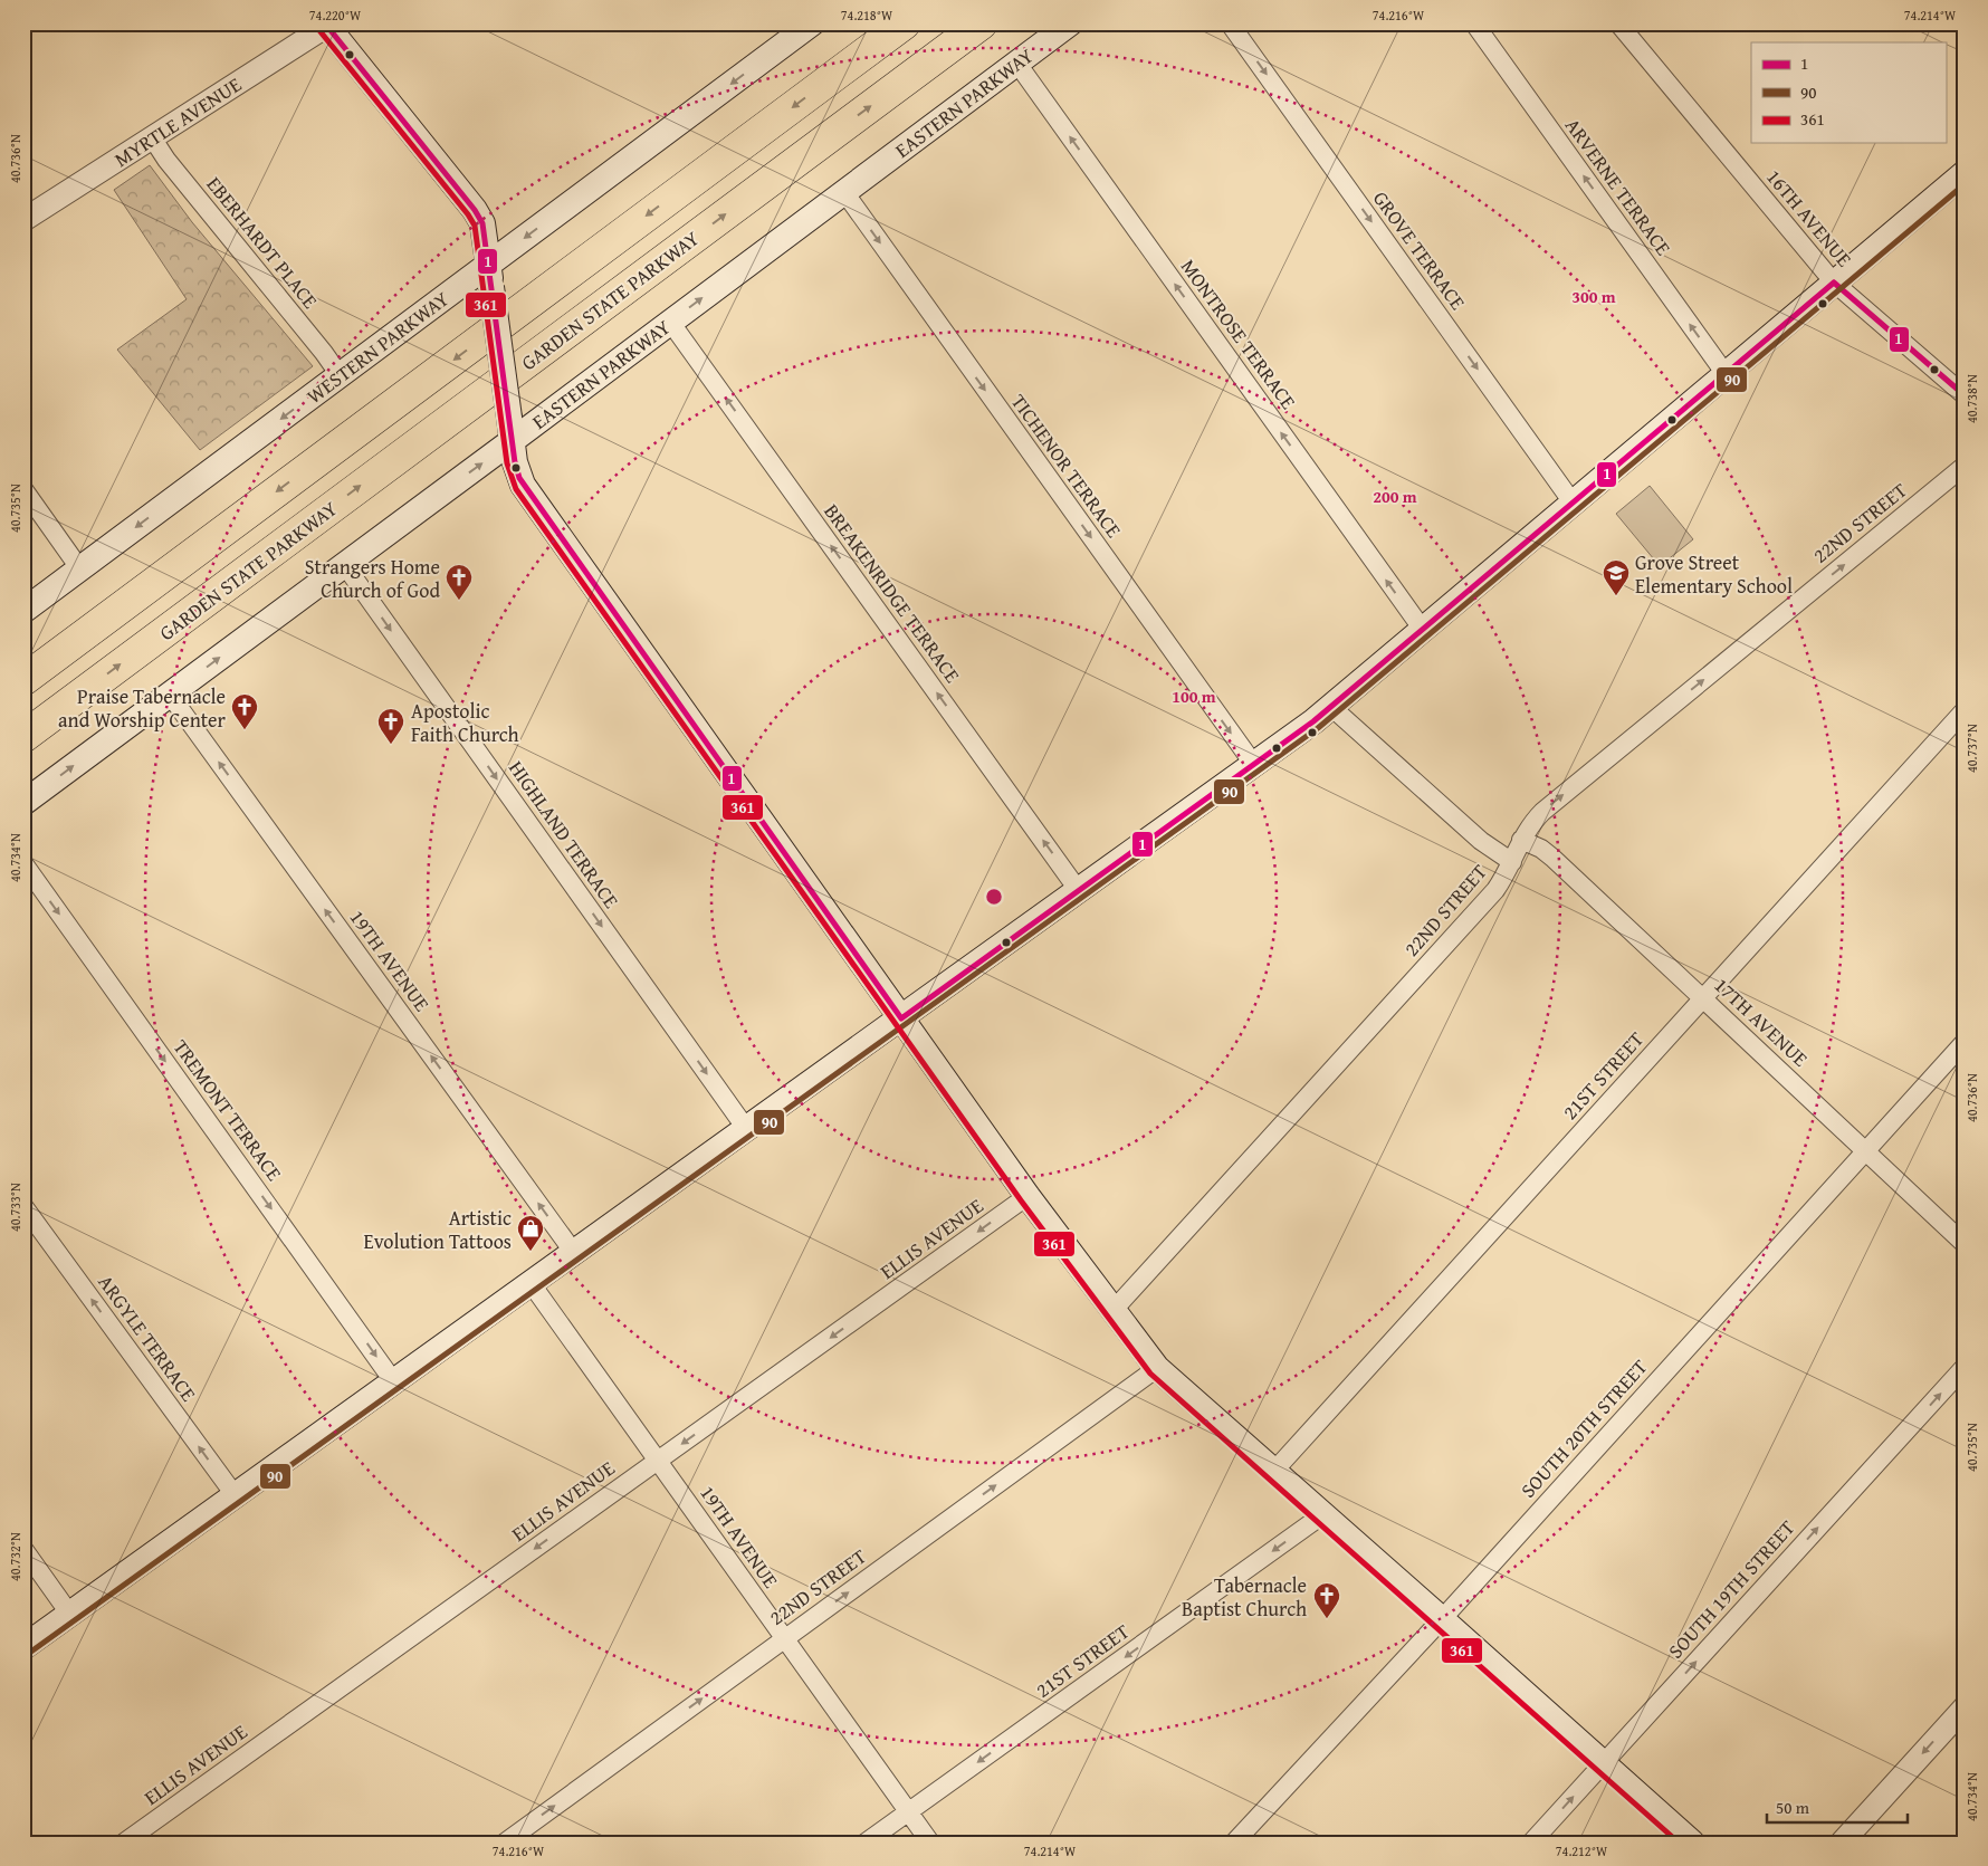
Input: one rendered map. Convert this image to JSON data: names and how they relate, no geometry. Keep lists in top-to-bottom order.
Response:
{
  "streets": {
    "highway": ["GARDEN STATE PARKWAY"],
    "main road": ["EASTERN PARKWAY", "WESTERN PARKWAY"],
    "street": [
      "MYRTLE AVENUE",
      "ARVERNE TERRACE",
      "16TH AVENUE",
      "EBERHARDT PLACE",
      "GROVE TERRACE",
      "MONTROSE TERRACE",
      "TICHENOR TERRACE",
      "22ND STREET",
      "BREAKENRIDGE TERRACE",
      "HIGHLAND TERRACE",
      "19TH AVENUE",
      "17TH AVENUE",
      "21ST STREET",
      "TREMONT TERRACE",
      "ELLIS AVENUE",
      "ARGYLE TERRACE",
      "SOUTH 20TH STREET",
      "SOUTH 19TH STREET"
    ]
  },
  "crossings": [
    ["EASTERN PARKWAY", "MONTROSE TERRACE"],
    ["EASTERN PARKWAY", "TICHENOR TERRACE"],
    ["EASTERN PARKWAY", "BREAKENRIDGE TERRACE"],
    ["EASTERN PARKWAY", "HIGHLAND TERRACE"],
    ["EASTERN PARKWAY", "19TH AVENUE"],
    ["MYRTLE AVENUE", "EBERHARDT PLACE"],
    ["EBERHARDT PLACE", "WESTERN PARKWAY"],
    ["22ND STREET", "19TH AVENUE"],
    ["22ND STREET", "17TH AVENUE"],
    ["19TH AVENUE", "21ST STREET"],
    ["19TH AVENUE", "ELLIS AVENUE"],
    ["17TH AVENUE", "21ST STREET"],
    ["17TH AVENUE", "SOUTH 20TH STREET"]
  ],
  "one_way": [
    "EASTERN PARKWAY",
    "ARVERNE TERRACE",
    "GROVE TERRACE",
    "MONTROSE TERRACE",
    "WESTERN PARKWAY",
    "TICHENOR TERRACE",
    "22ND STREET",
    "BREAKENRIDGE TERRACE",
    "HIGHLAND TERRACE",
    "19TH AVENUE",
    "TREMONT TERRACE",
    "ELLIS AVENUE",
    "ARGYLE TERRACE",
    "SOUTH 19TH STREET"
  ],
  "places": {
    "school or university": ["Grove Street Elementary School"],
    "church": [
      "Strangers Home Church of God",
      "Praise Tabernacle and Worship Center",
      "Apostolic Faith Church",
      "Tabernacle Baptist Church"
    ],
    "shop": ["Artistic Evolution Tattoos"]
  },
  "lines": ["transit line 1", "transit line 361", "transit line 90"],
  "legend": ["1", "90", "361"],
  "scale_bar": "50 m",
  "coordinates": [
    "74.220°W",
    "74.218°W",
    "74.216°W",
    "74.214°W",
    "40.736°N",
    "40.738°N",
    "40.735°N",
    "40.737°N",
    "40.734°N",
    "40.733°N",
    "40.732°N",
    "74.212°W"
  ],
  "rings": ["300 m", "200 m", "100 m"]
}
